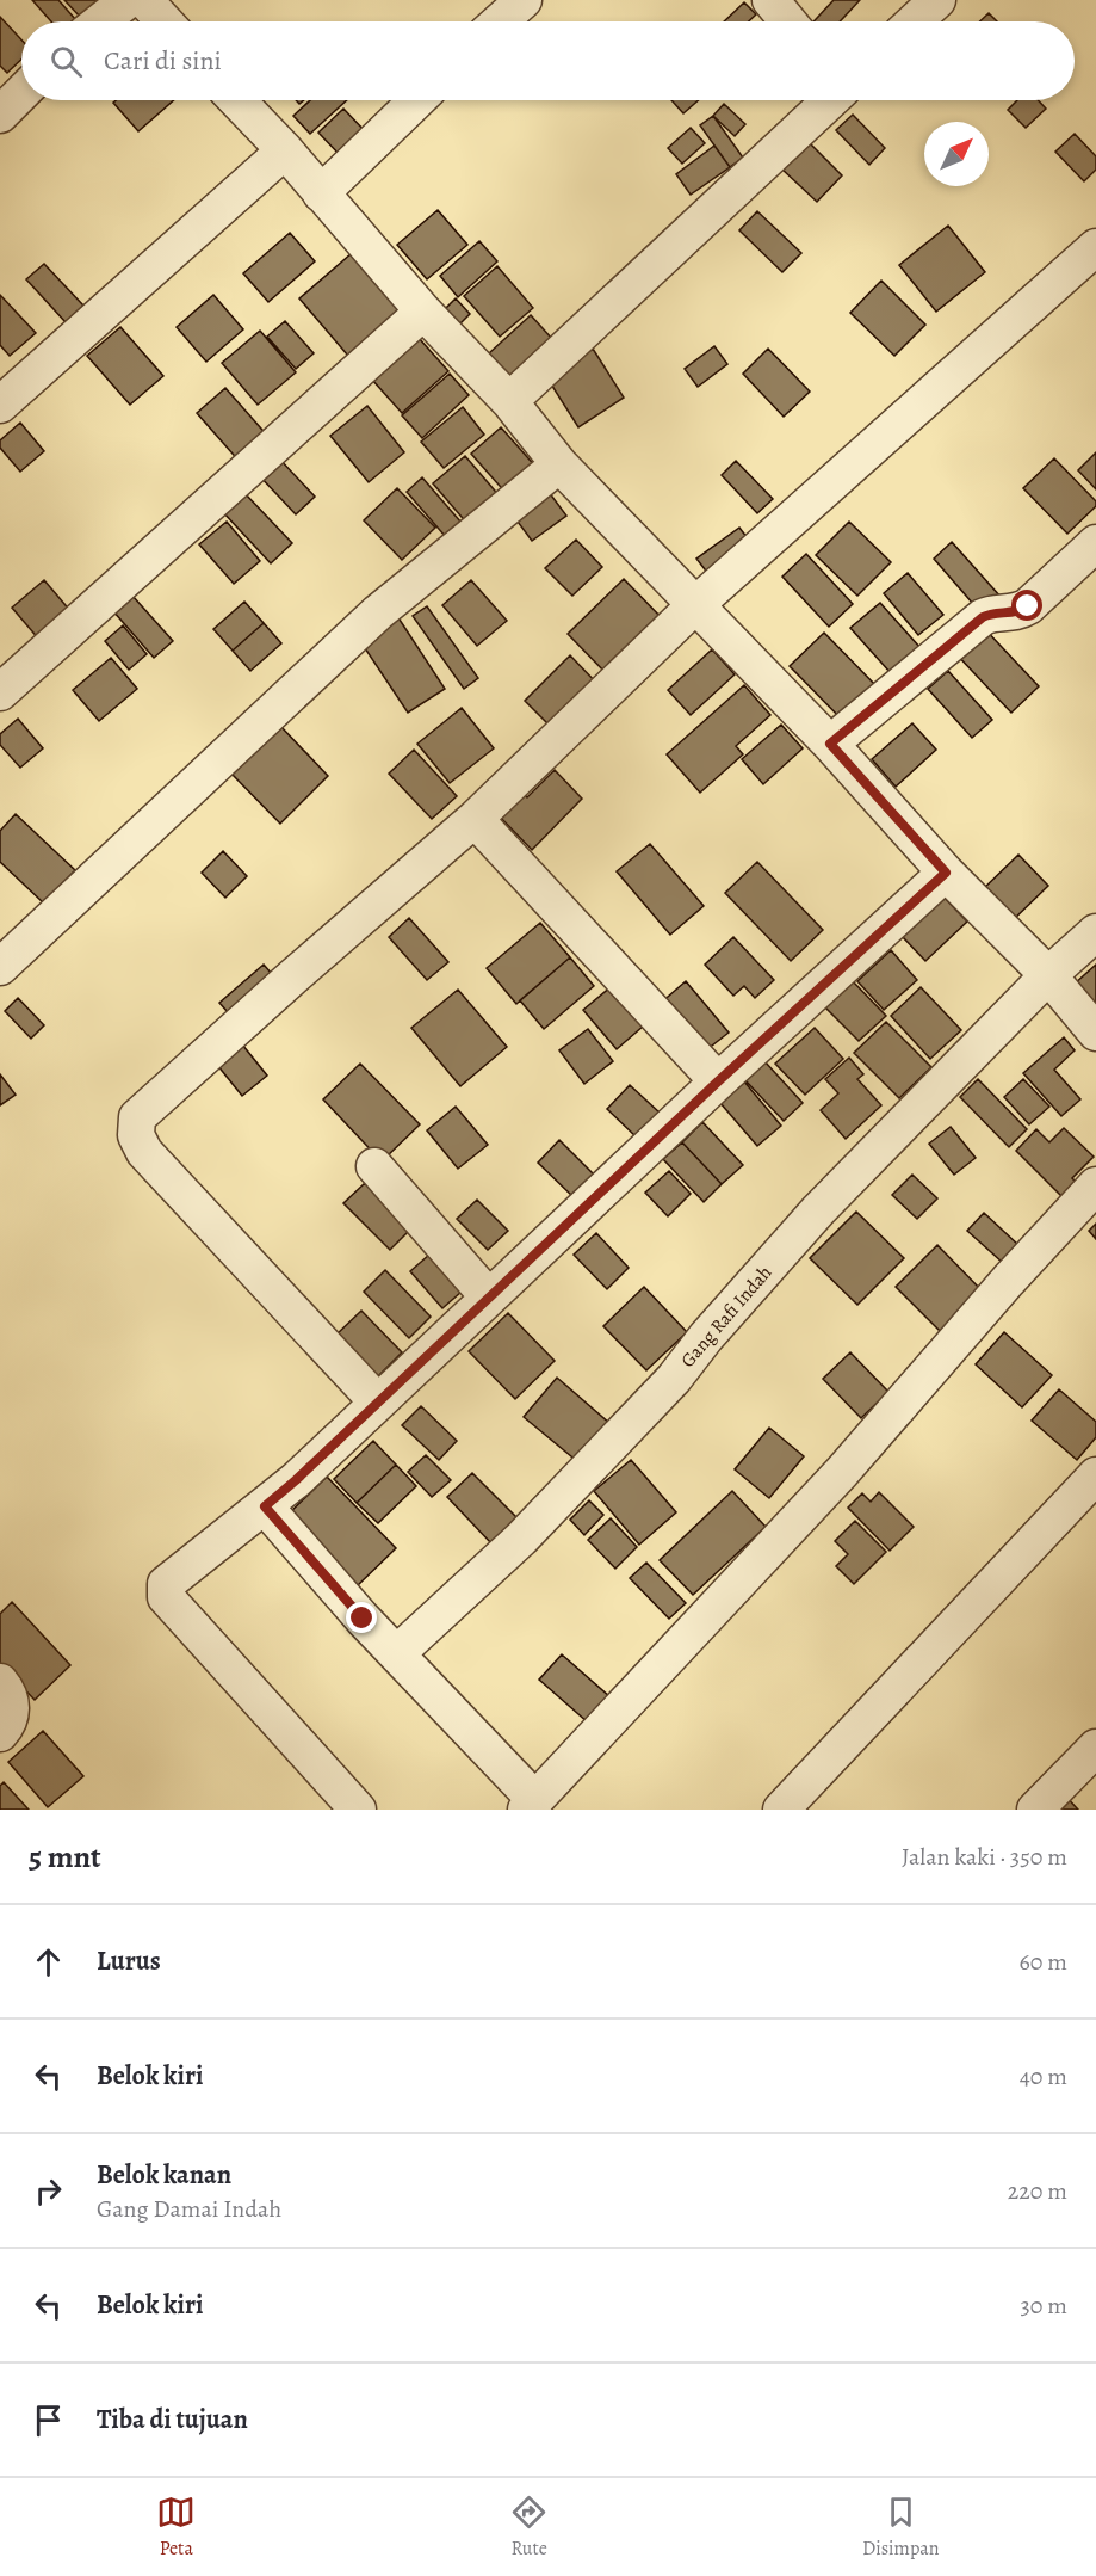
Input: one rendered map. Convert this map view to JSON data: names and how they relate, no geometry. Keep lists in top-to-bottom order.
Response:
{
  "streets": {
    "street": ["Gang Rafi Indah"]
  },
  "north": "top right",
  "page": {
    "search": "Cari di sini",
    "heading": ["5 mnt", "Jalan kaki · 350 m"],
    "list": [
      ["Lurus", "60 m"],
      ["Belok kiri", "40 m"],
      ["Belok kanan", "Gang Damai Indah", "220 m"],
      ["Belok kiri", "30 m"],
      "Tiba di tujuan"
    ],
    "nav": ["Peta", "Rute", "Disimpan"]
  }
}
